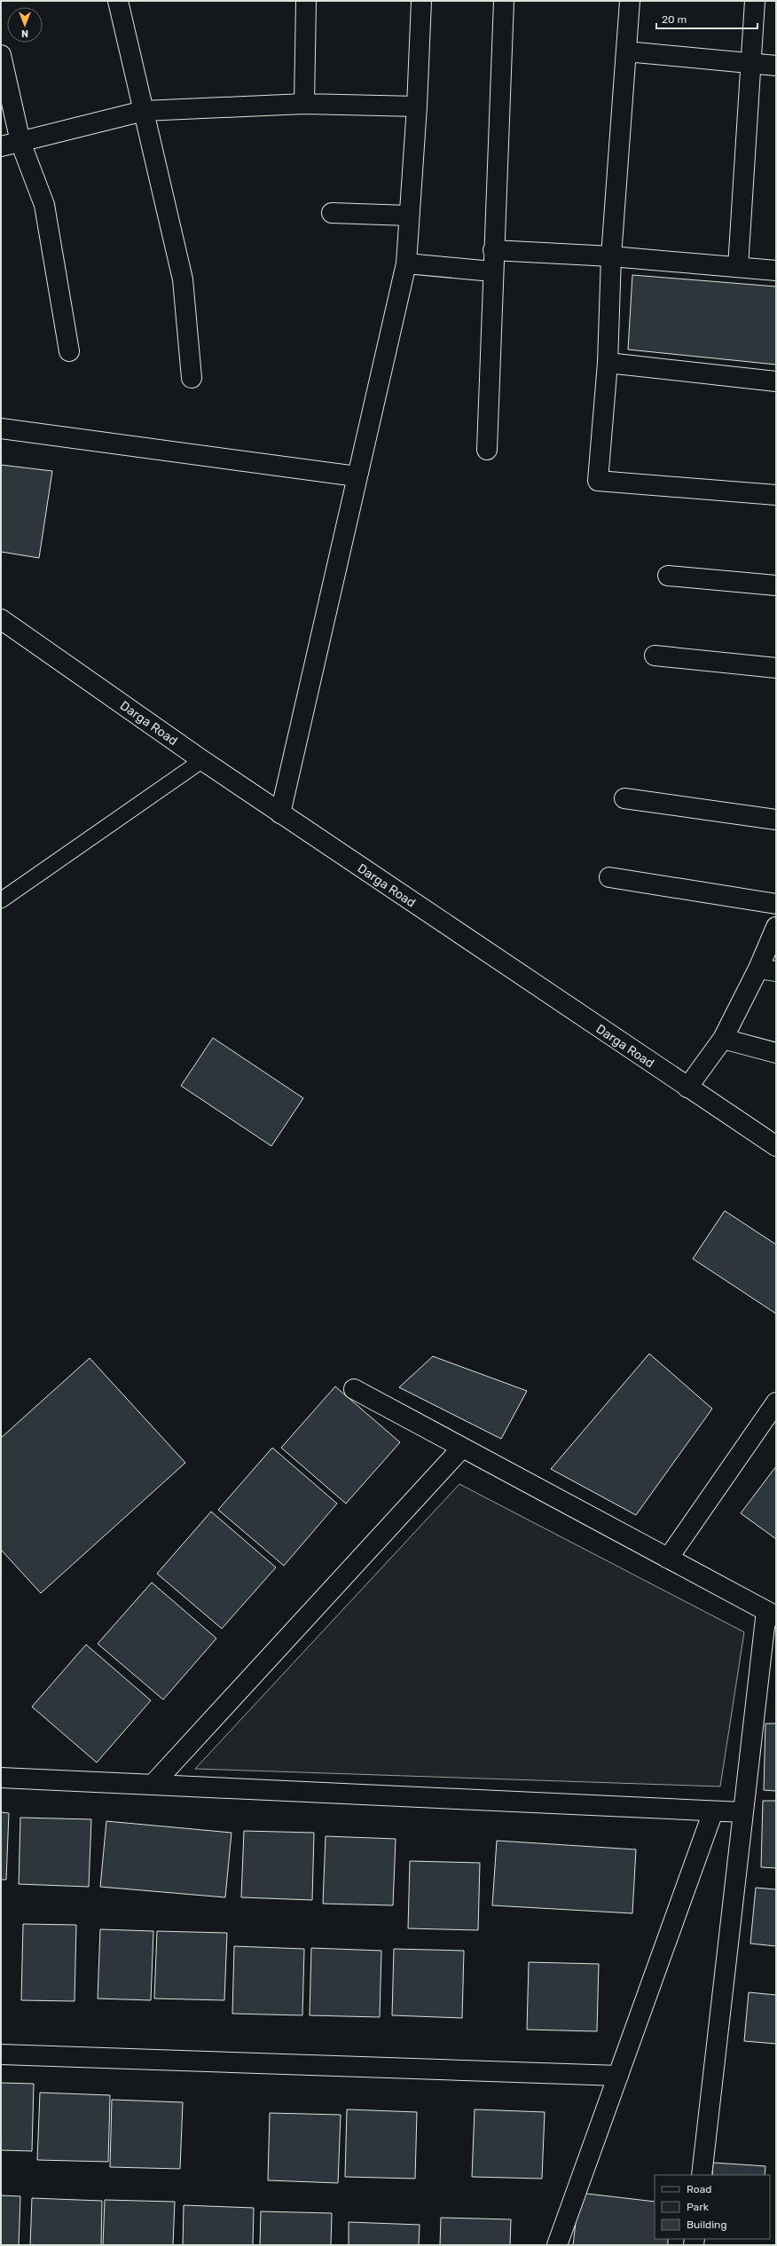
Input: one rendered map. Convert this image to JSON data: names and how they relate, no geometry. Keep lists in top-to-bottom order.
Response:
{
  "streets": {
    "street": ["Darga Road"]
  },
  "legend": ["Road", "Park", "Building"],
  "scale_bar": "20 m",
  "north": "bottom"
}
